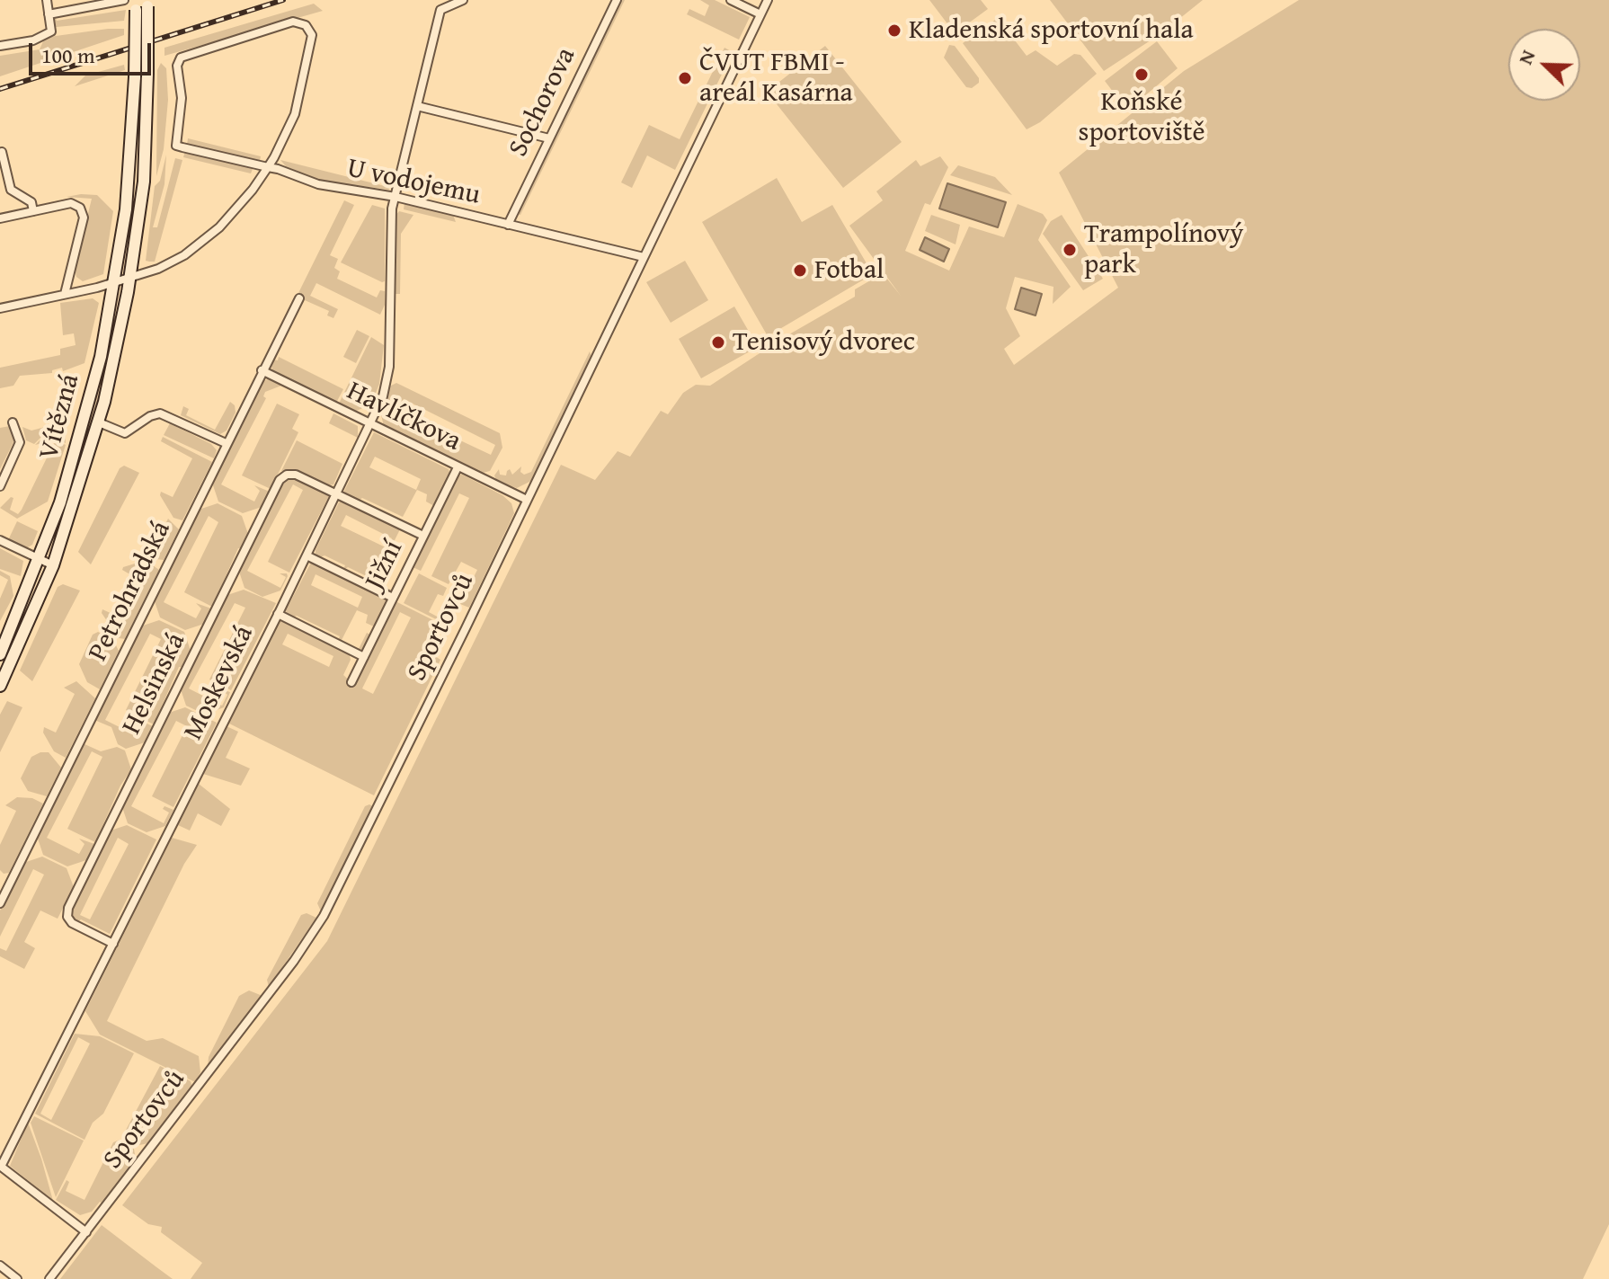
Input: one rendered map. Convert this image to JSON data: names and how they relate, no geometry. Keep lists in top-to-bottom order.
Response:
{
  "streets": {
    "main road": ["Vítězná"],
    "street": [
      "Sochorova",
      "U vodojemu",
      "Havlíčkova",
      "Jižní",
      "Petrohradská",
      "Sportovců",
      "Moskevská",
      "Helsinská"
    ]
  },
  "crossings": [
    ["Sochorova", "U vodojemu"],
    ["U vodojemu", "Sportovců"],
    ["U vodojemu", "Moskevská"],
    ["Vítězná", "Petrohradská"],
    ["Havlíčkova", "Jižní"],
    ["Havlíčkova", "Petrohradská"],
    ["Havlíčkova", "Sportovců"],
    ["Havlíčkova", "Moskevská"],
    ["Moskevská", "Helsinská"]
  ],
  "places": [
    "Kladenská sportovní hala",
    "Koňské sportoviště",
    "ČVUT FBMI - areál Kasárna",
    "Trampolínový park",
    "Fotbal",
    "Tenisový dvorec"
  ],
  "scale_bar": "100 m",
  "north": "top left"
}
